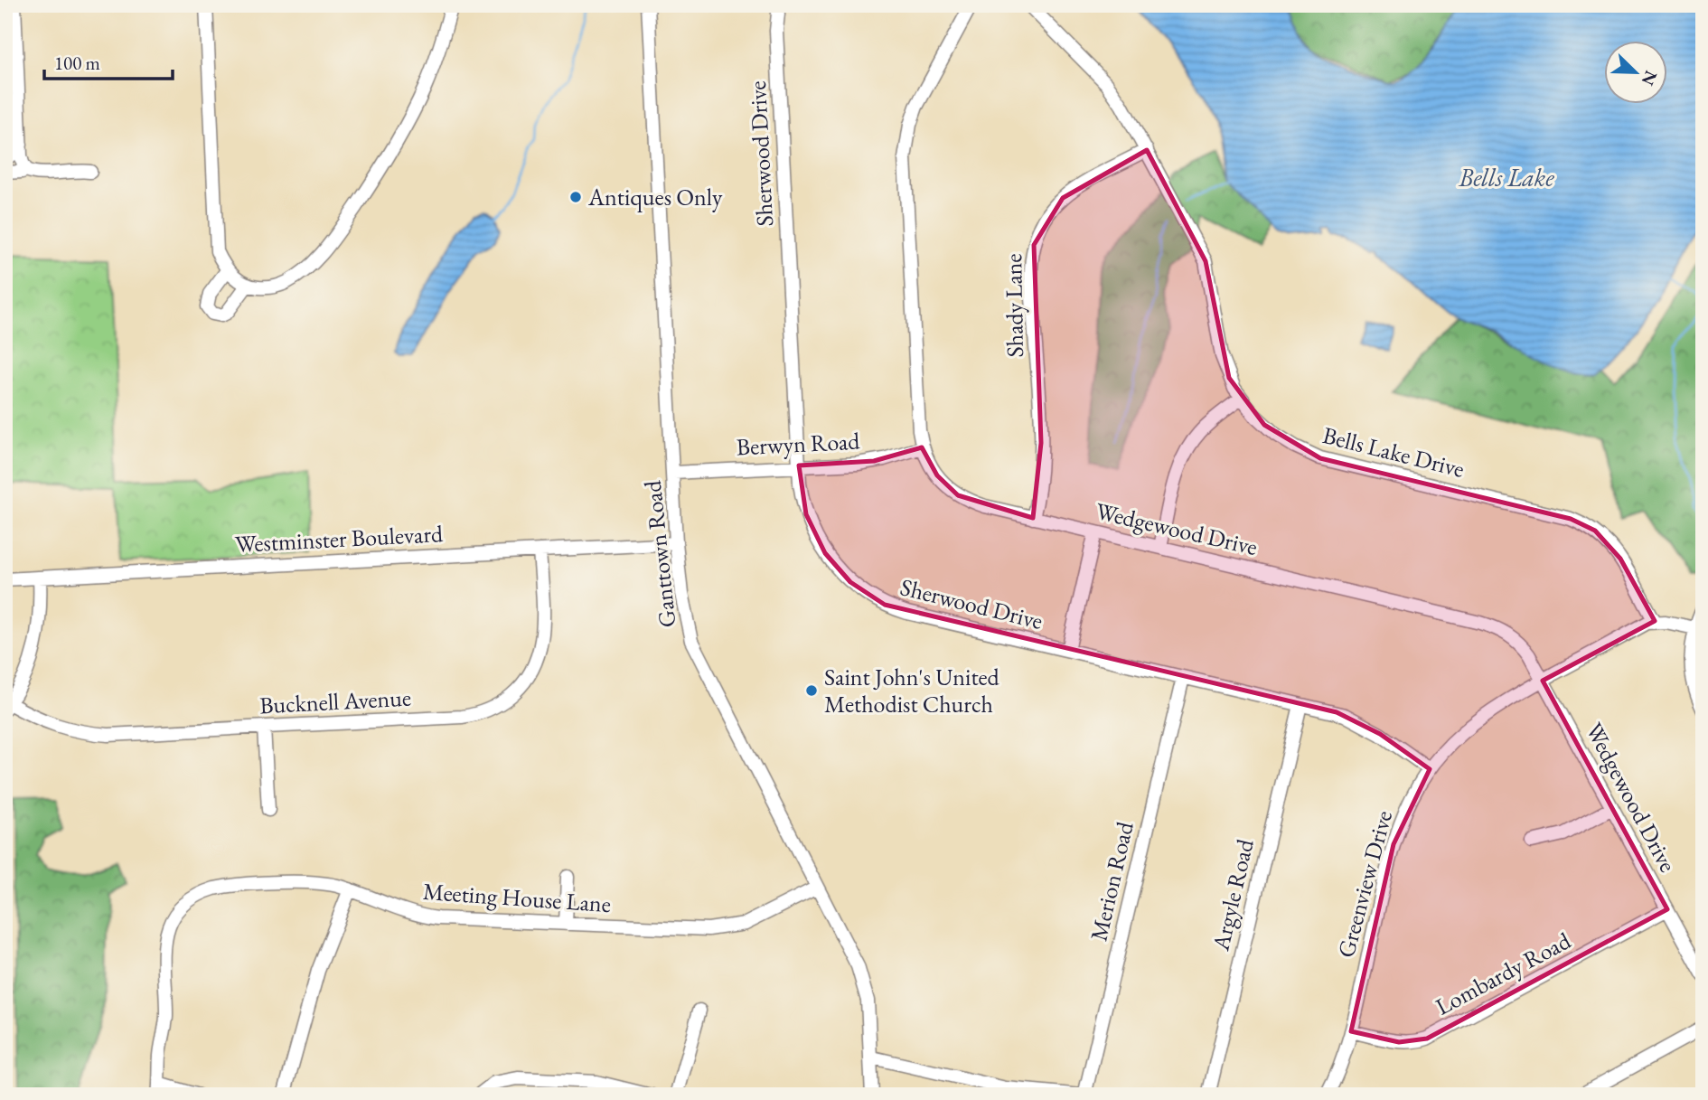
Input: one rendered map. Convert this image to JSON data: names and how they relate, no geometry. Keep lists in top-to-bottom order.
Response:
{
  "streets": {
    "street": [
      "Sherwood Drive",
      "Shady Lane",
      "Berwyn Road",
      "Bells Lake Drive",
      "Wedgewood Drive",
      "Westminster Boulevard",
      "Ganttown Road",
      "Bucknell Avenue",
      "Merion Road",
      "Greenview Drive",
      "Argyle Road",
      "Meeting House Lane",
      "Lombardy Road"
    ]
  },
  "crossings": [
    ["Sherwood Drive", "Berwyn Road"],
    ["Sherwood Drive", "Merion Road"],
    ["Sherwood Drive", "Greenview Drive"],
    ["Sherwood Drive", "Argyle Road"],
    ["Shady Lane", "Bells Lake Drive"],
    ["Shady Lane", "Wedgewood Drive"],
    ["Berwyn Road", "Wedgewood Drive"],
    ["Berwyn Road", "Ganttown Road"],
    ["Bells Lake Drive", "Greenview Drive"],
    ["Wedgewood Drive", "Greenview Drive"],
    ["Wedgewood Drive", "Lombardy Road"],
    ["Westminster Boulevard", "Ganttown Road"],
    ["Westminster Boulevard", "Bucknell Avenue"],
    ["Ganttown Road", "Meeting House Lane"],
    ["Greenview Drive", "Lombardy Road"]
  ],
  "water": ["Bells Lake"],
  "places": ["Antiques Only", "Saint John's United Methodist Church"],
  "scale_bar": "100 m",
  "north": "bottom right"
}
